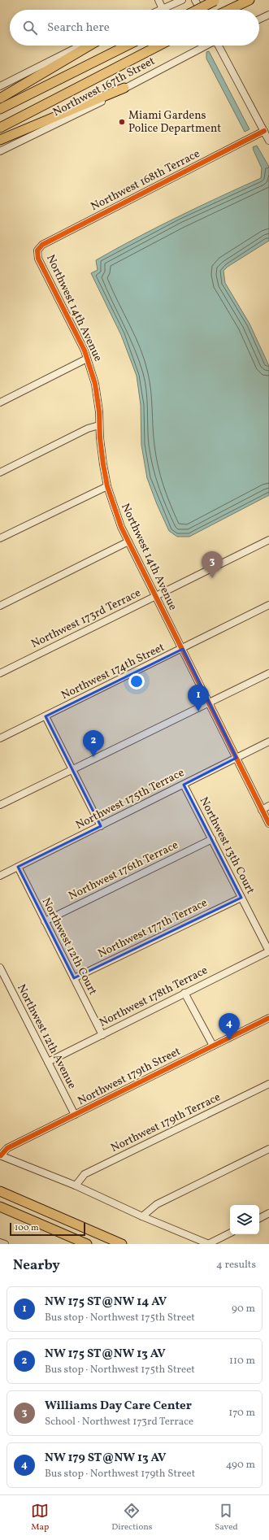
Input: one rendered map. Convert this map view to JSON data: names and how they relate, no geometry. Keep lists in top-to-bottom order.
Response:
{
  "streets": {
    "street": [
      "Northwest 167th Street",
      "Northwest 168th Terrace",
      "Northwest 14th Avenue",
      "Northwest 173rd Terrace",
      "Northwest 174th Street",
      "Northwest 175th Terrace",
      "Northwest 13th Court",
      "Northwest 176th Terrace",
      "Northwest 177th Terrace",
      "Northwest 12th Court",
      "Northwest 178th Terrace",
      "Northwest 12th Avenue",
      "Northwest 179th Street",
      "Northwest 179th Terrace"
    ]
  },
  "crossings": [
    ["Northwest 168th Terrace", "Northwest 14th Avenue"],
    ["Northwest 14th Avenue", "Northwest 173rd Terrace"],
    ["Northwest 14th Avenue", "Northwest 174th Street"],
    ["Northwest 14th Avenue", "Northwest 175th Terrace"],
    ["Northwest 175th Terrace", "Northwest 13th Court"],
    ["Northwest 175th Terrace", "Northwest 12th Court"],
    ["Northwest 13th Court", "Northwest 176th Terrace"],
    ["Northwest 13th Court", "Northwest 177th Terrace"],
    ["Northwest 13th Court", "Northwest 178th Terrace"],
    ["Northwest 176th Terrace", "Northwest 12th Court"],
    ["Northwest 177th Terrace", "Northwest 12th Court"],
    ["Northwest 12th Court", "Northwest 178th Terrace"],
    ["Northwest 178th Terrace", "Northwest 12th Avenue"],
    ["Northwest 12th Avenue", "Northwest 179th Street"]
  ],
  "places": ["Miami Gardens Police Department"],
  "scale_bar": "100 m",
  "page": {
    "search": "Search here",
    "pins": [
      "3",
      "1",
      "2",
      "4"
    ],
    "scale": "100 m",
    "heading": ["Nearby", "4 results"],
    "list": [
      {
        "mark": "1",
        "name": "NW 175 ST@NW 14 AV",
        "note": "Bus stop · Northwest 175th Street",
        "value": "90 m"
      },
      {
        "mark": "2",
        "name": "NW 175 ST@NW 13 AV",
        "note": "Bus stop · Northwest 175th Street",
        "value": "110 m"
      },
      {
        "mark": "3",
        "name": "Williams Day Care Center",
        "note": "School · Northwest 173rd Terrace",
        "value": "170 m"
      },
      {
        "mark": "4",
        "name": "NW 179 ST@NW 13 AV",
        "note": "Bus stop · Northwest 179th Street",
        "value": "490 m"
      }
    ],
    "nav": ["Map", "Directions", "Saved"]
  }
}
